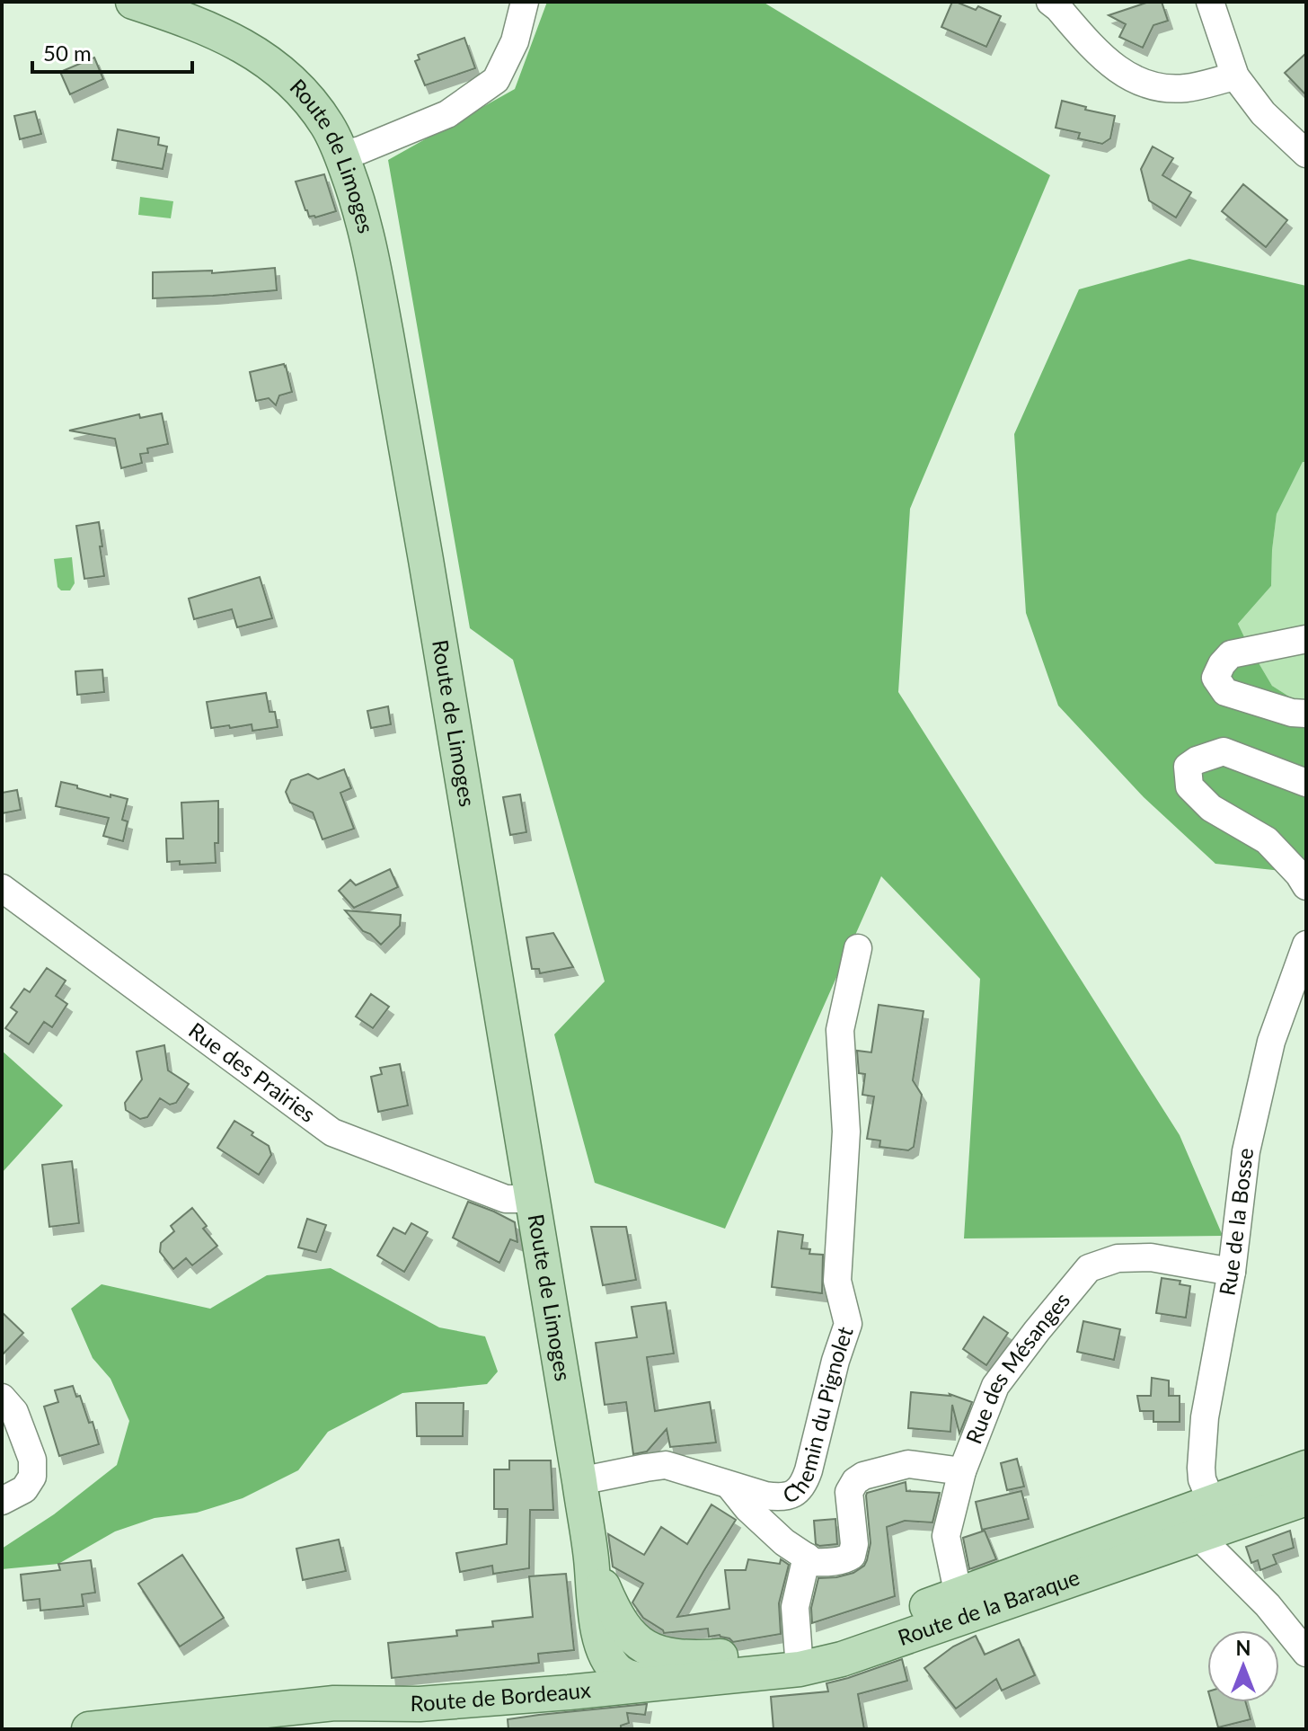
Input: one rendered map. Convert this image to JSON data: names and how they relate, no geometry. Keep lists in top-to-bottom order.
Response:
{
  "streets": {
    "main road": ["Route de Limoges", "Route de la Baraque", "Route de Bordeaux"],
    "street": [
      "Rue des Prairies",
      "Rue de la Bosse",
      "Rue des Mésanges",
      "Chemin du Pignolet"
    ]
  },
  "crossings": [
    ["Route de Limoges", "Rue des Prairies"],
    ["Route de Limoges", "Chemin du Pignolet"],
    ["Rue de la Bosse", "Rue des Mésanges"],
    ["Rue de la Bosse", "Route de la Baraque"],
    ["Rue des Mésanges", "Route de la Baraque"],
    ["Route de la Baraque", "Route de Bordeaux"]
  ],
  "scale_bar": "50 m",
  "north": "top"
}
